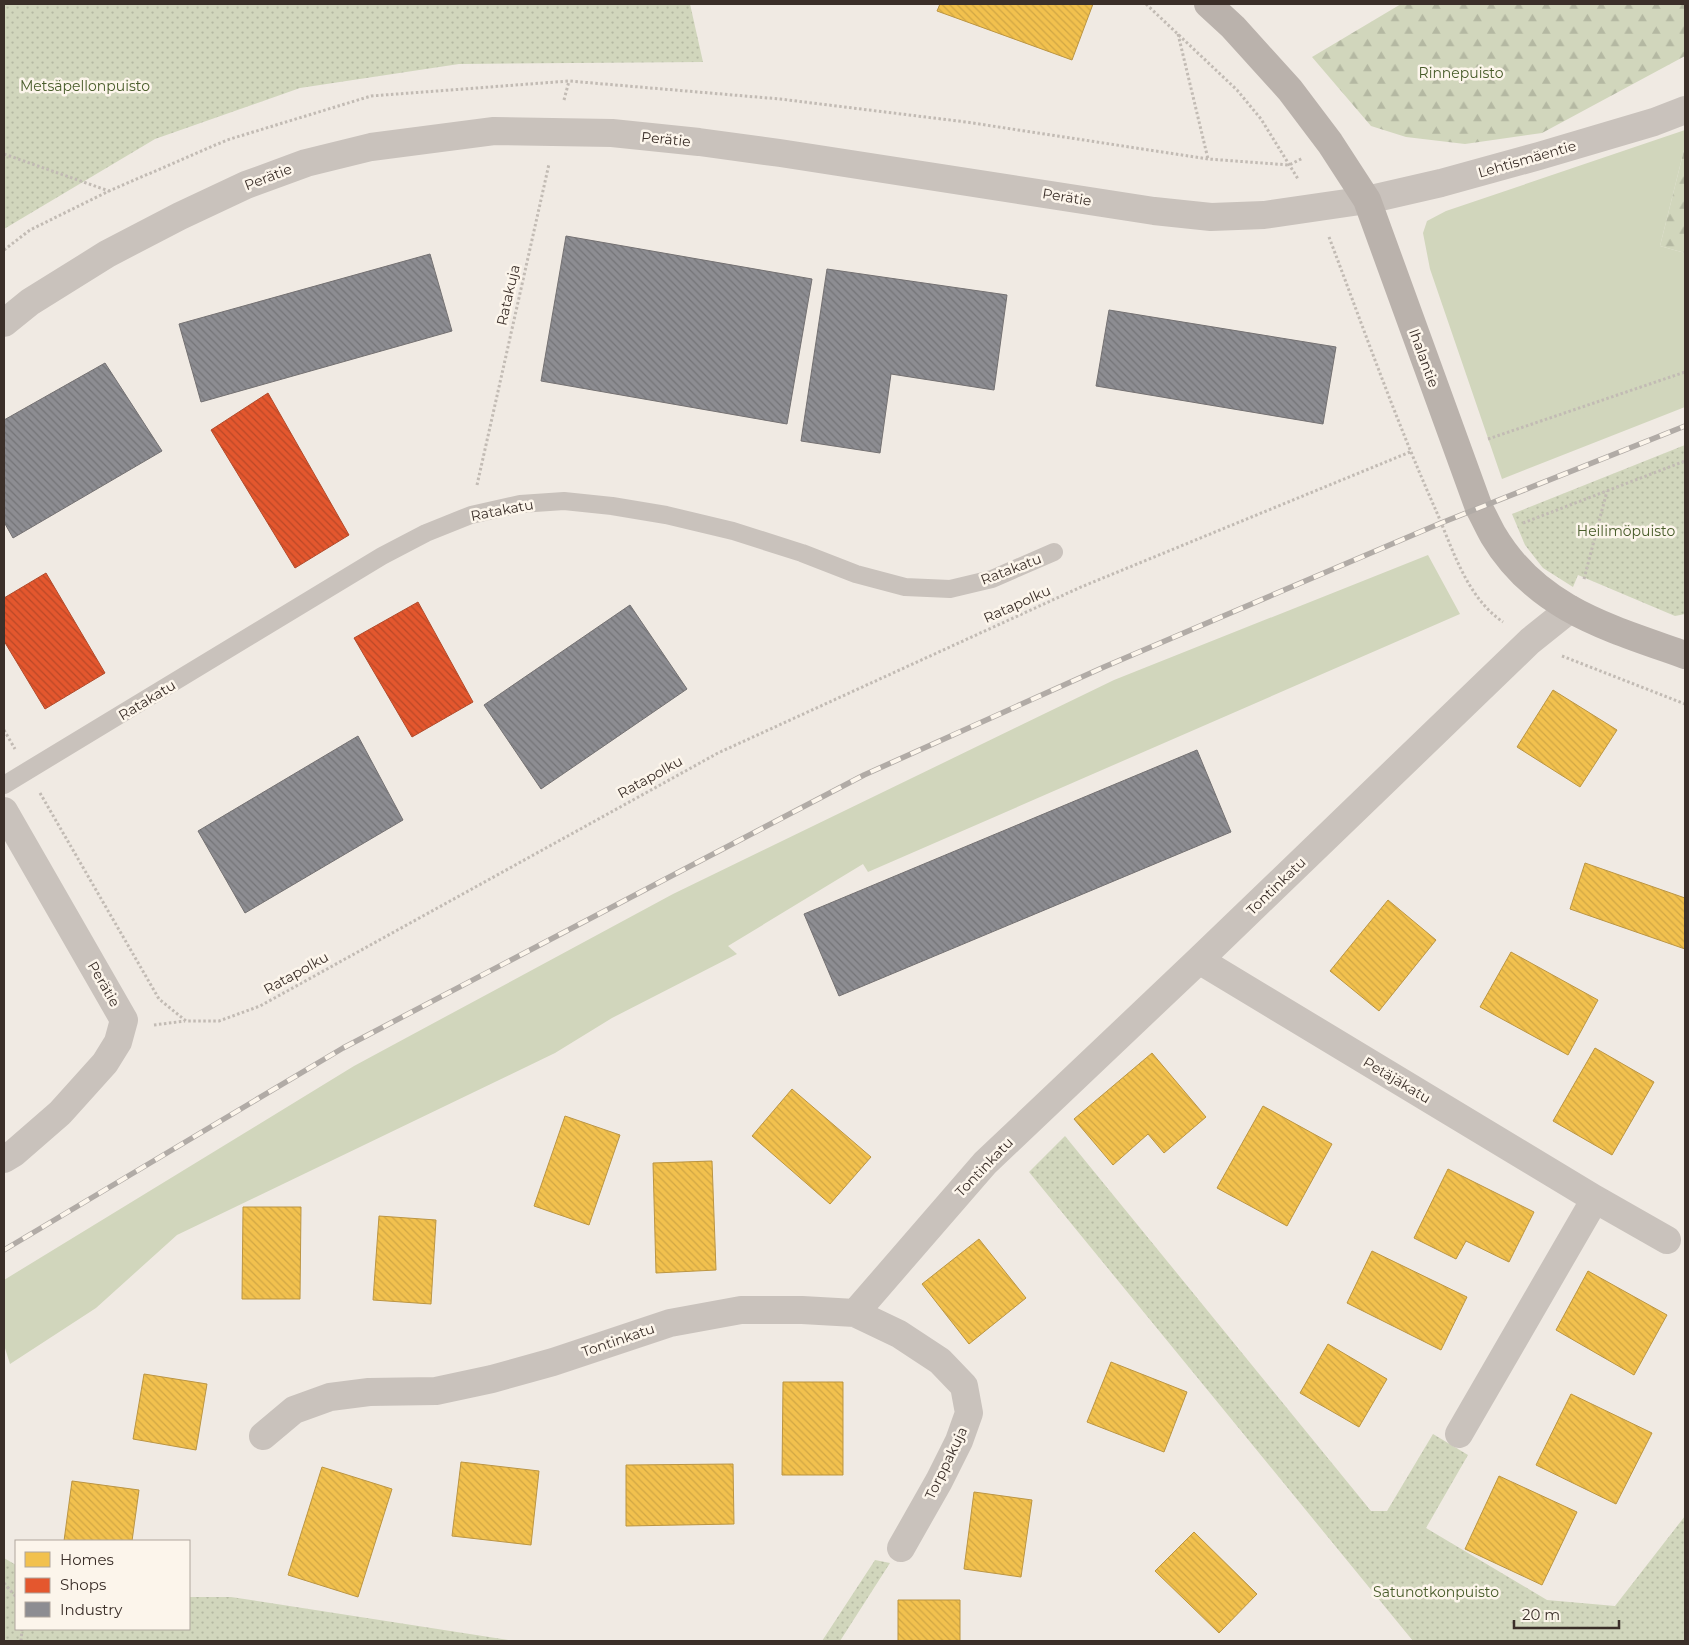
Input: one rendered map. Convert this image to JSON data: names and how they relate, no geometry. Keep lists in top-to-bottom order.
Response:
{
  "streets": {
    "street": [
      "Perätie",
      "Lehtismäentie",
      "Ihalantie",
      "Tontinkatu",
      "Petäjäkatu",
      "Torppakuja"
    ],
    "lane": ["Ratakatu"],
    "path": ["Ratakuja", "Ratapolku"]
  },
  "crossings": [
    ["Perätie", "Lehtismäentie"],
    ["Perätie", "Ratakuja"],
    ["Perätie", "Ihalantie"],
    ["Lehtismäentie", "Ihalantie"],
    ["Ratakuja", "Ratakatu"],
    ["Ihalantie", "Tontinkatu"],
    ["Ratakatu", "Ratapolku"],
    ["Tontinkatu", "Petäjäkatu"],
    ["Tontinkatu", "Torppakuja"]
  ],
  "parks": [
    "Rinnepuisto",
    "Metsäpellonpuisto",
    "Heilimöpuisto",
    "Satunotkonpuisto"
  ],
  "legend": ["Homes", "Shops", "Industry"],
  "scale_bar": "20 m"
}
